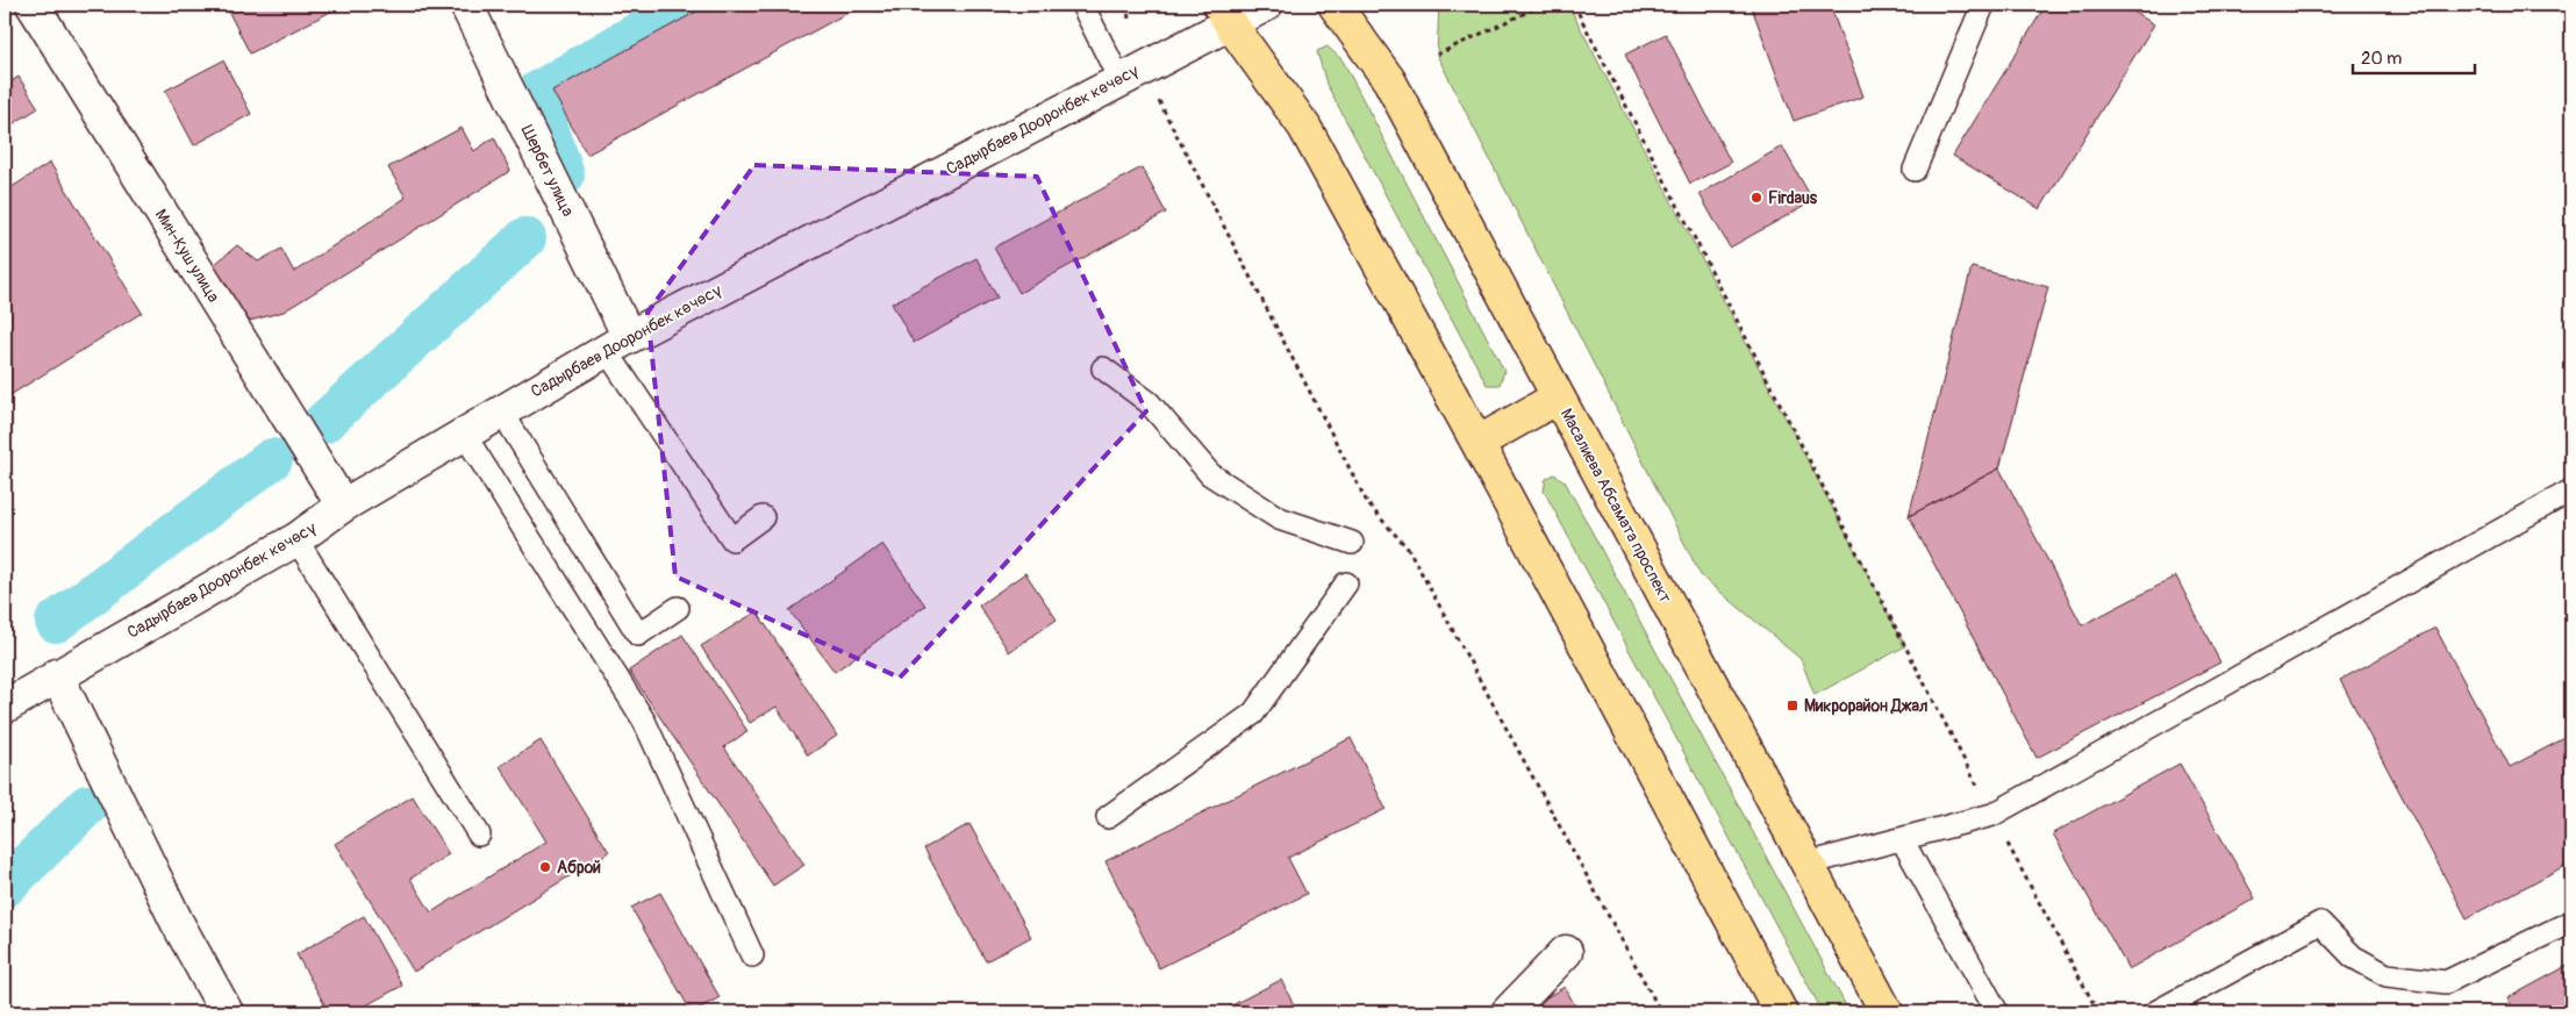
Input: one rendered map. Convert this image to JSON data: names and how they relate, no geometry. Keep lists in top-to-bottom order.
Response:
{
  "streets": {
    "main road": [
      "Садырбаев Дооронбек көчөсү",
      "Шербет улица",
      "Мин-Куш улица",
      "Масалиева Абсамата проспект"
    ]
  },
  "crossings": [
    ["Садырбаев Дооронбек көчөсү", "Шербет улица"],
    ["Садырбаев Дооронбек көчөсү", "Мин-Куш улица"]
  ],
  "places": {
    "other": ["Firdaus", "Аброй"],
    "transit": ["Микрорайон Джал"]
  },
  "scale_bar": "20 m"
}
